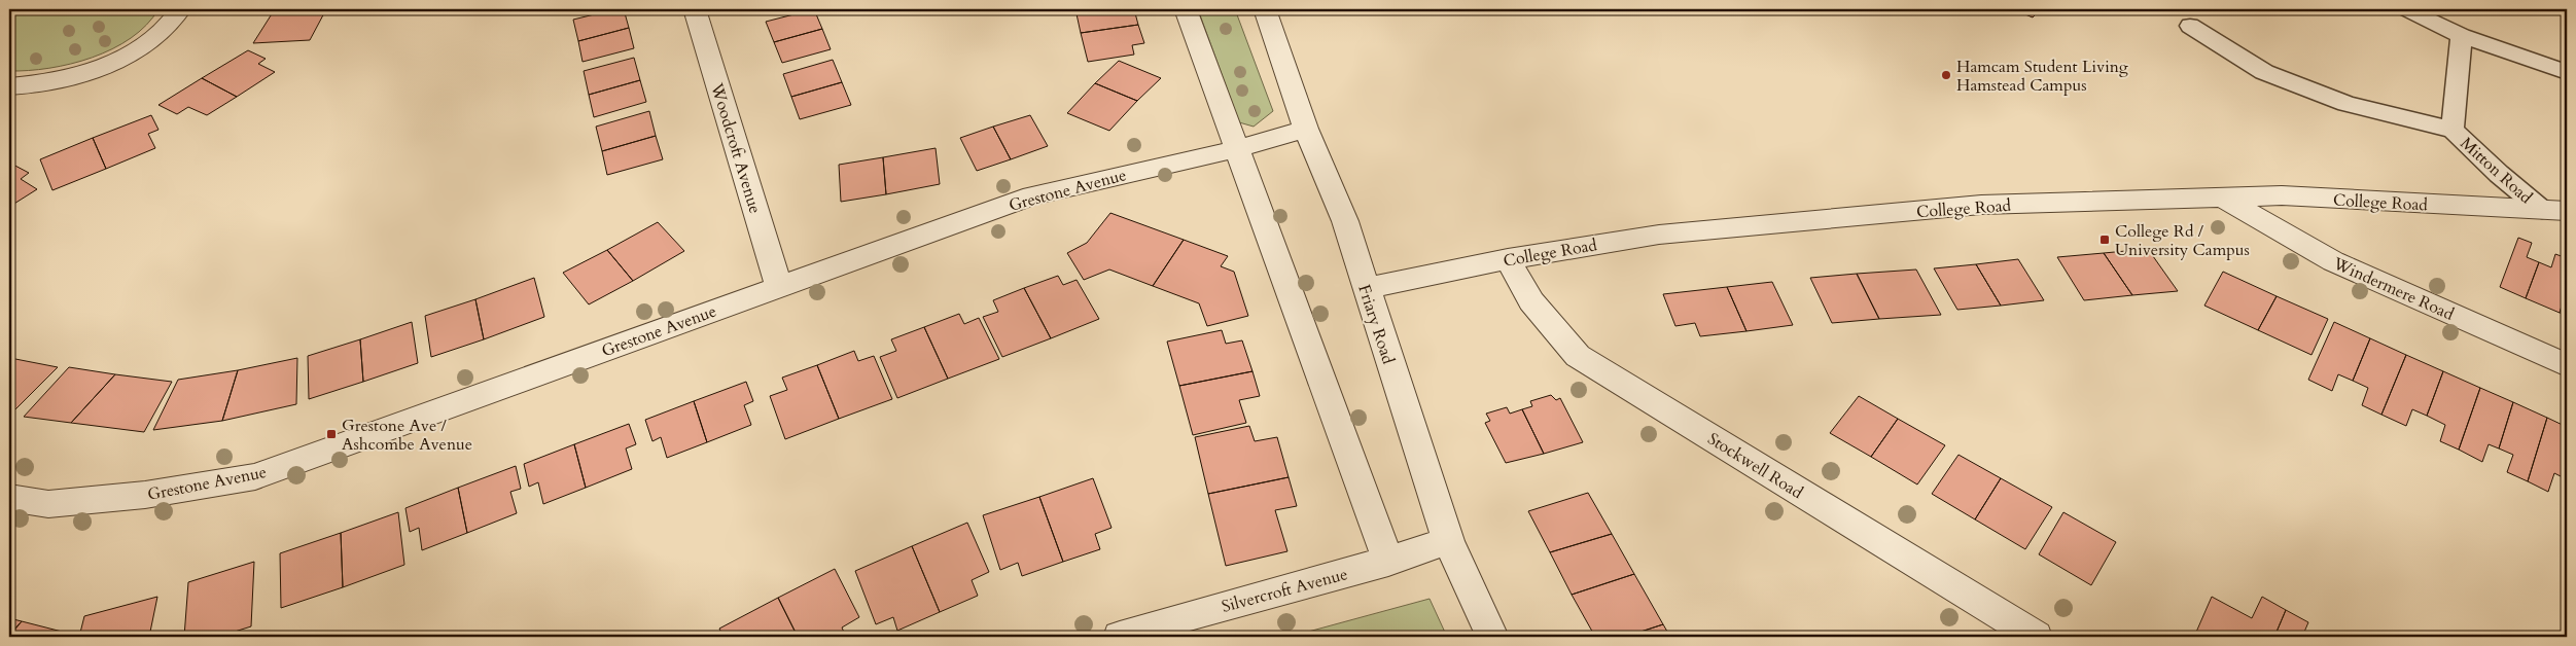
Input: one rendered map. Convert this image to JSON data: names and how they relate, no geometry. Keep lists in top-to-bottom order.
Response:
{
  "streets": {
    "street": [
      "Woodcroft Avenue",
      "Grestone Avenue",
      "College Road",
      "Windermere Road",
      "Friary Road",
      "Stockwell Road",
      "Silvercroft Avenue"
    ],
    "lane": ["Mitton Road"]
  },
  "crossings": [
    ["Woodcroft Avenue", "Grestone Avenue"],
    ["Mitton Road", "College Road"],
    ["Grestone Avenue", "Friary Road"],
    ["College Road", "Windermere Road"],
    ["College Road", "Friary Road"],
    ["College Road", "Stockwell Road"],
    ["Friary Road", "Silvercroft Avenue"]
  ],
  "places": {
    "other": ["Hamcam Student Living Hamstead Campus"],
    "transit": ["College Rd / University Campus", "Grestone Ave / Ashcombe Avenue"]
  }
}
